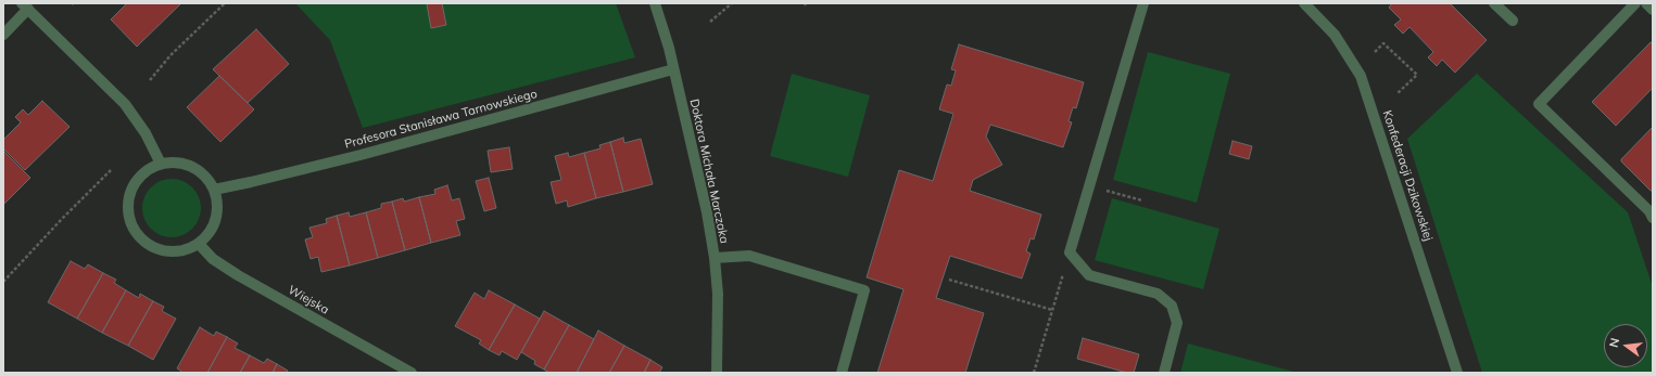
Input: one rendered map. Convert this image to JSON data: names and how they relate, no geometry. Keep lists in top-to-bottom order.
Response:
{
  "streets": {
    "street": [
      "Profesora Stanisława Tarnowskiego",
      "Doktora Michała Marczaka",
      "Konfederacji Dzikowskiej",
      "Wiejska"
    ]
  },
  "crossings": [
    ["Profesora Stanisława Tarnowskiego", "Doktora Michała Marczaka"],
    ["Profesora Stanisława Tarnowskiego", "Wiejska"]
  ],
  "north": "left"
}
